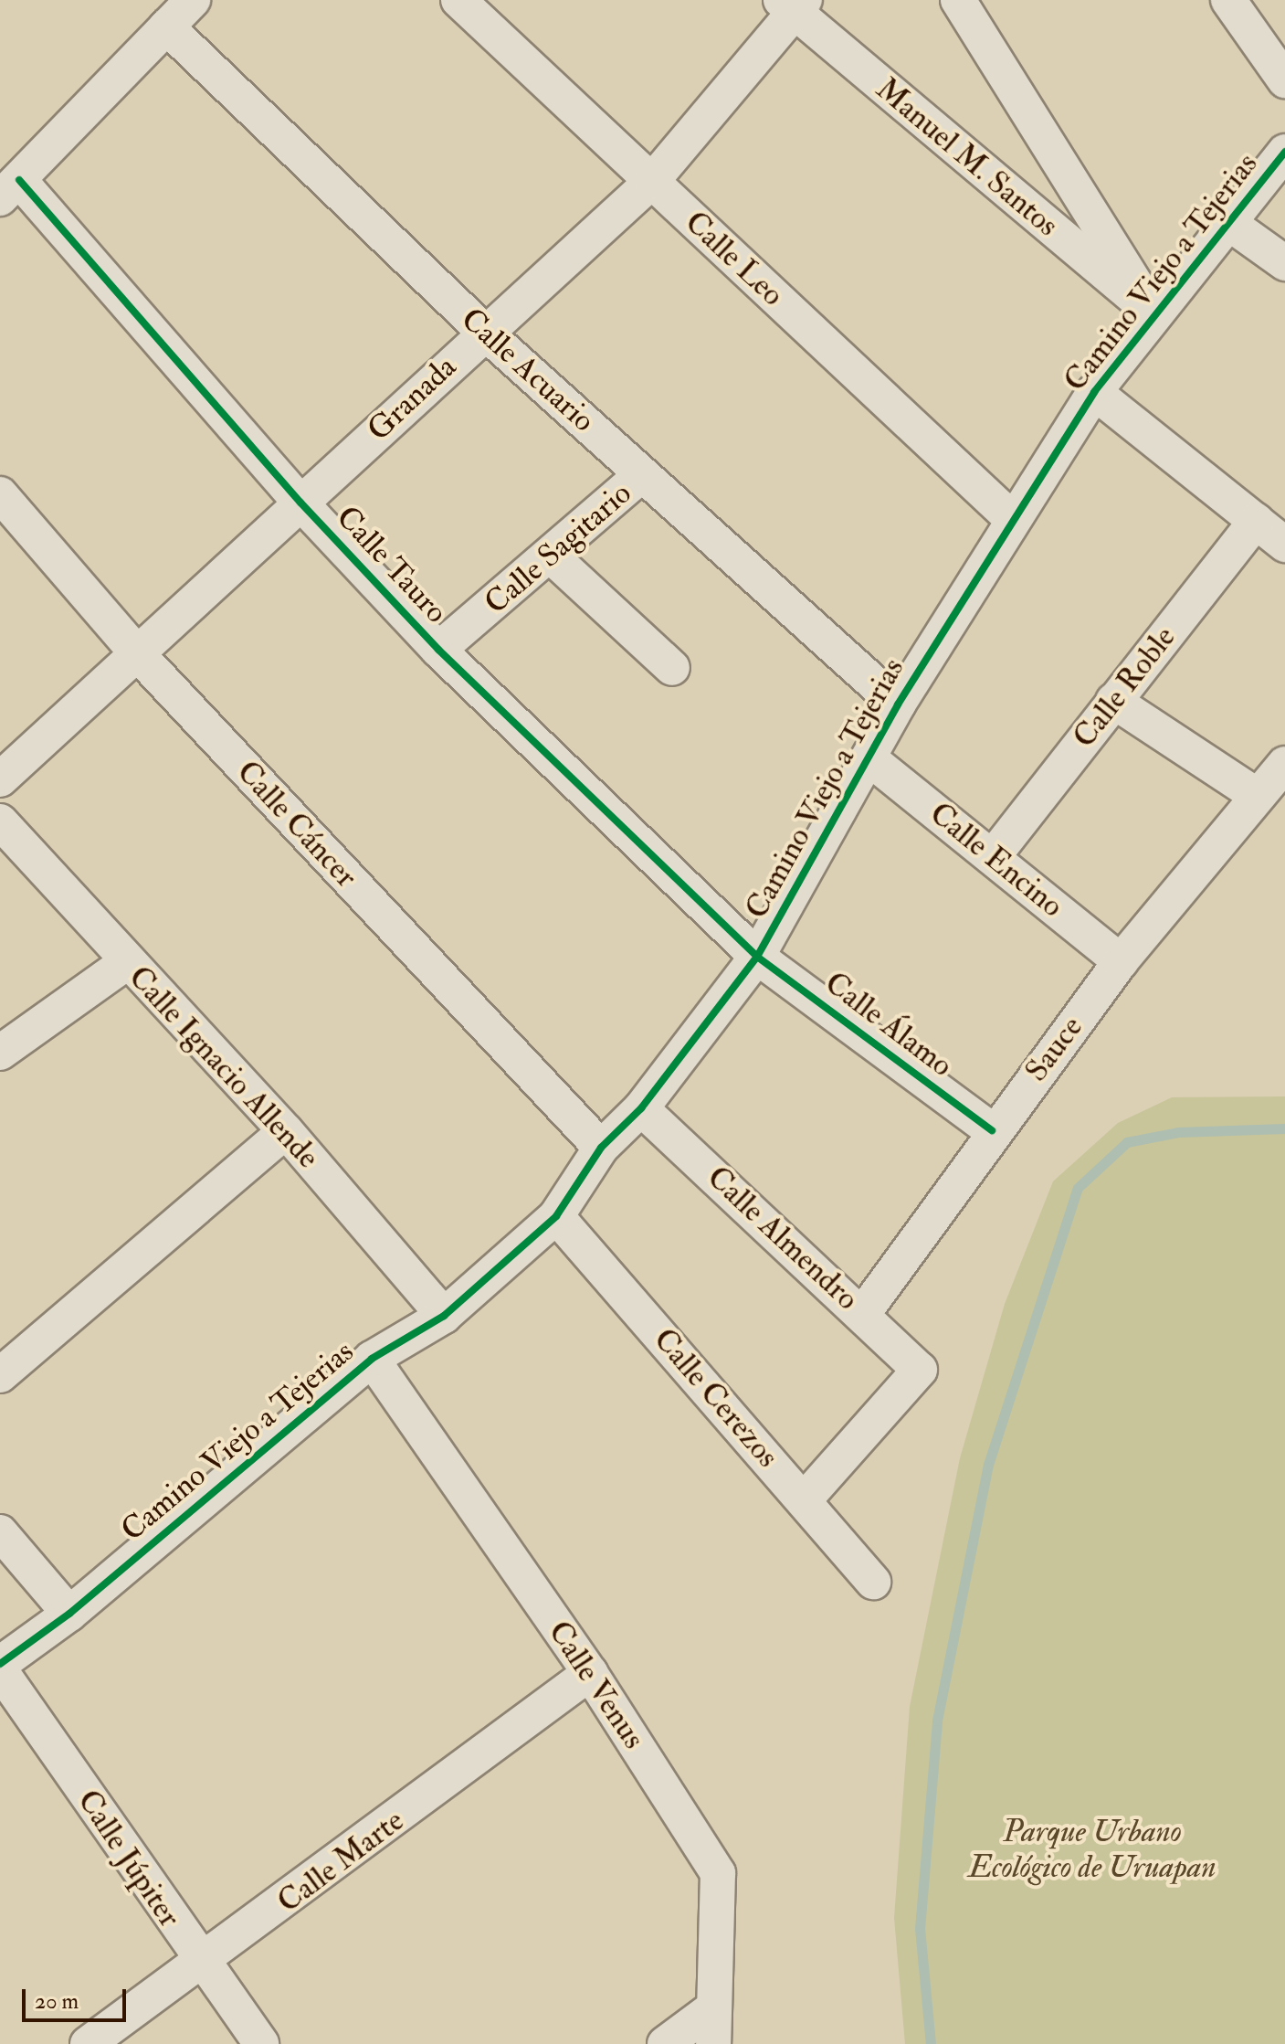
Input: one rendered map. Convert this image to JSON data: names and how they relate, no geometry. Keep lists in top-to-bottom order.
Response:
{
  "streets": {
    "street": [
      "Manuel M. Santos",
      "Calle Leo",
      "Camino Viejo a Tejerias",
      "Calle Acuario",
      "Granada",
      "Calle Sagitario",
      "Calle Tauro",
      "Calle Roble",
      "Calle Cáncer",
      "Calle Encino",
      "Calle Álamo",
      "Sauce",
      "Calle Ignacio Allende",
      "Calle Almendro",
      "Calle Cerezos",
      "Calle Venus",
      "Calle Júpiter",
      "Calle Marte"
    ]
  },
  "crossings": [
    ["Manuel M. Santos", "Camino Viejo a Tejerias"],
    ["Manuel M. Santos", "Granada"],
    ["Calle Leo", "Camino Viejo a Tejerias"],
    ["Calle Leo", "Granada"],
    ["Camino Viejo a Tejerias", "Calle Acuario"],
    ["Camino Viejo a Tejerias", "Calle Tauro"],
    ["Camino Viejo a Tejerias", "Calle Cáncer"],
    ["Camino Viejo a Tejerias", "Calle Encino"],
    ["Camino Viejo a Tejerias", "Calle Álamo"],
    ["Camino Viejo a Tejerias", "Calle Ignacio Allende"],
    ["Camino Viejo a Tejerias", "Calle Almendro"],
    ["Camino Viejo a Tejerias", "Calle Cerezos"],
    ["Camino Viejo a Tejerias", "Calle Venus"],
    ["Calle Acuario", "Granada"],
    ["Calle Acuario", "Calle Sagitario"],
    ["Granada", "Calle Tauro"],
    ["Granada", "Calle Cáncer"],
    ["Calle Sagitario", "Calle Tauro"],
    ["Calle Tauro", "Calle Álamo"],
    ["Calle Roble", "Calle Encino"],
    ["Calle Encino", "Sauce"],
    ["Calle Álamo", "Sauce"],
    ["Sauce", "Calle Almendro"],
    ["Calle Almendro", "Calle Cerezos"],
    ["Calle Venus", "Calle Marte"],
    ["Calle Júpiter", "Calle Marte"]
  ],
  "parks": ["Parque Urbano Ecológico de Uruapan"],
  "scale_bar": "20 m"
}
